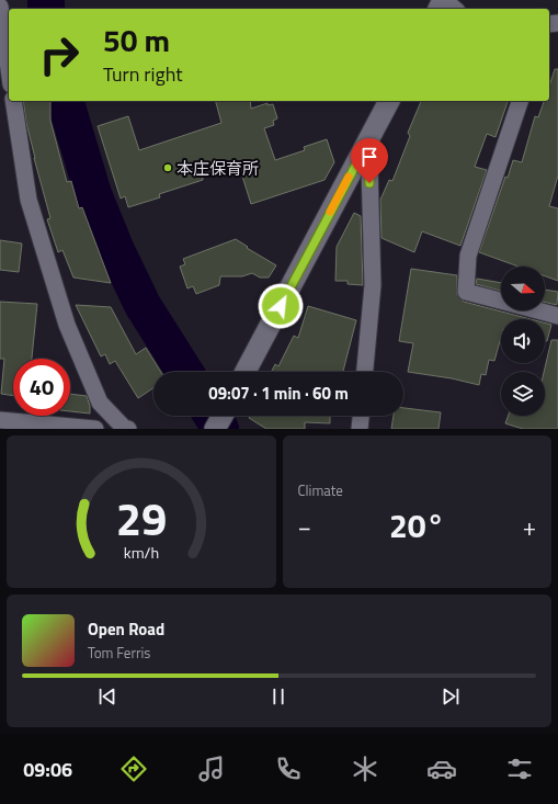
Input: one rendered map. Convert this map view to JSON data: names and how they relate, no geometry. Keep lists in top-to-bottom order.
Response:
{
  "places": ["本庄保育所"],
  "north": "right",
  "page": {
    "turn": ["50 m", "Turn right"],
    "limit": "40",
    "trip": "09:07 · 1 min · 60 m",
    "tile": "Climate",
    "heat": ["−", "20°", "+"],
    "song": ["Open Road", "Tom Ferris"],
    "tabs": "09:06",
    "gauge": ["29", "km/h"]
  }
}
